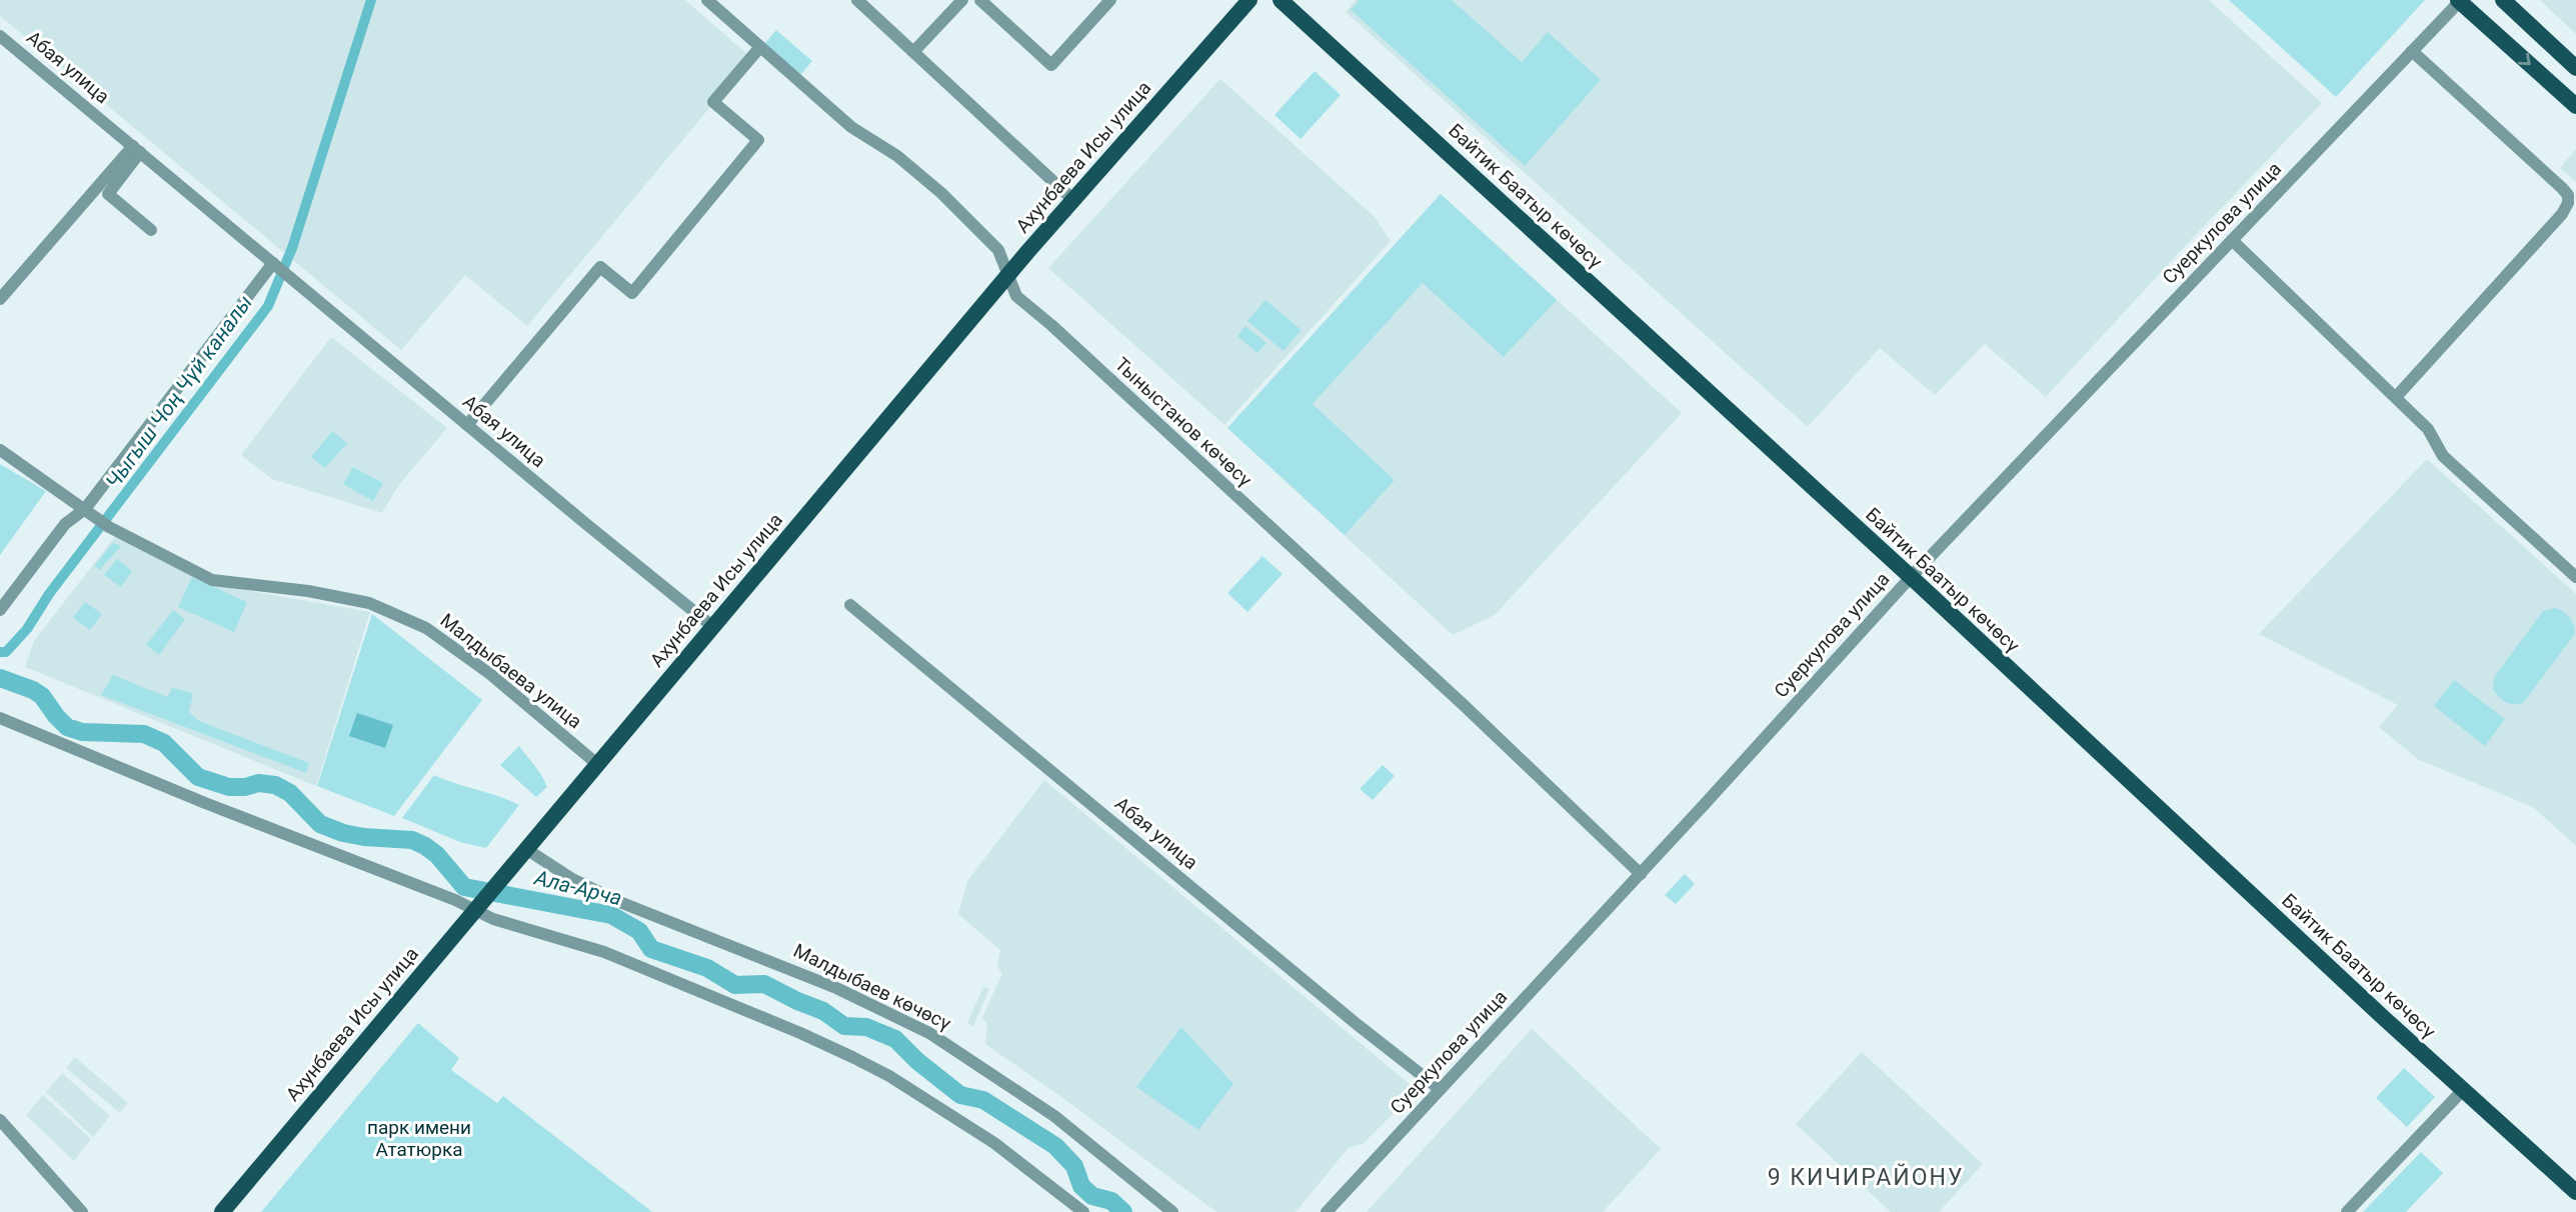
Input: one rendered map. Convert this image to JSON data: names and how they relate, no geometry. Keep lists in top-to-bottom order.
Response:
{
  "streets": {
    "main road": ["Ахунбаева Исы улица", "Байтик Баатыр көчөсү"],
    "street": [
      "Абая улица",
      "Суеркулова улица",
      "Тыныстанов көчөсү",
      "Малдыбаева улица",
      "Малдыбаев көчөсү"
    ]
  },
  "crossings": [
    ["Абая улица", "Ахунбаева Исы улица"],
    ["Абая улица", "Суеркулова улица"],
    ["Ахунбаева Исы улица", "Тыныстанов көчөсү"],
    ["Ахунбаева Исы улица", "Малдыбаева улица"],
    ["Ахунбаева Исы улица", "Малдыбаев көчөсү"],
    ["Байтик Баатыр көчөсү", "Суеркулова улица"],
    ["Суеркулова улица", "Тыныстанов көчөсү"]
  ],
  "districts": ["9 КИЧИРАЙОНУ"],
  "water": ["Чыгыш Чоң Чүй каналы", "Ала-Арча"],
  "parks": ["парк имени Ататюрка"]
}
